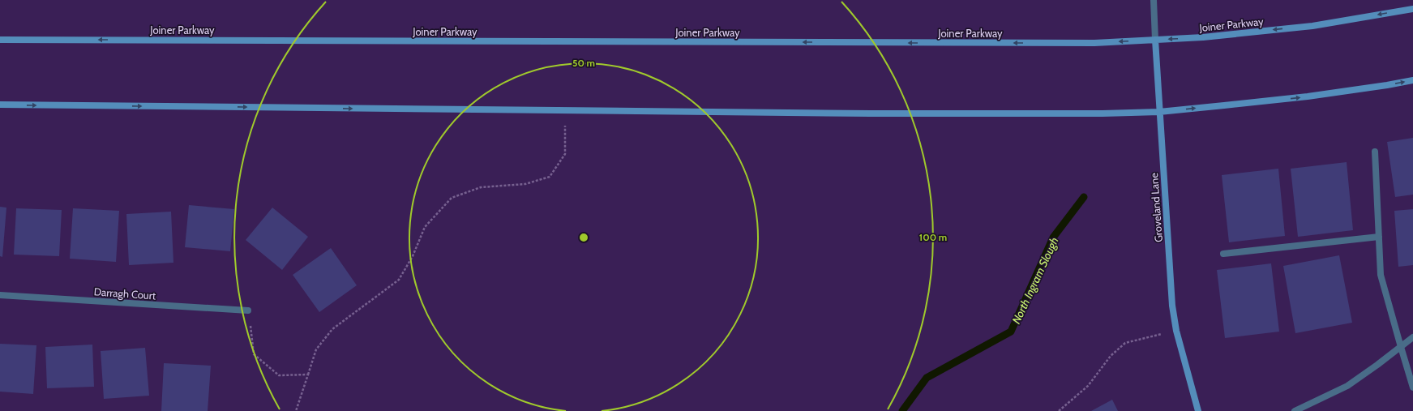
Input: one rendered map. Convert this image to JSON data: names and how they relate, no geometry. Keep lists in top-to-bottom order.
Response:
{
  "streets": {
    "main road": ["Joiner Parkway", "Groveland Lane"],
    "street": ["Darragh Court"]
  },
  "crossings": [
    ["Joiner Parkway", "Groveland Lane"]
  ],
  "one_way": ["Joiner Parkway"],
  "water": ["North Ingram Slough"],
  "rings": ["50 m", "100 m"]
}
